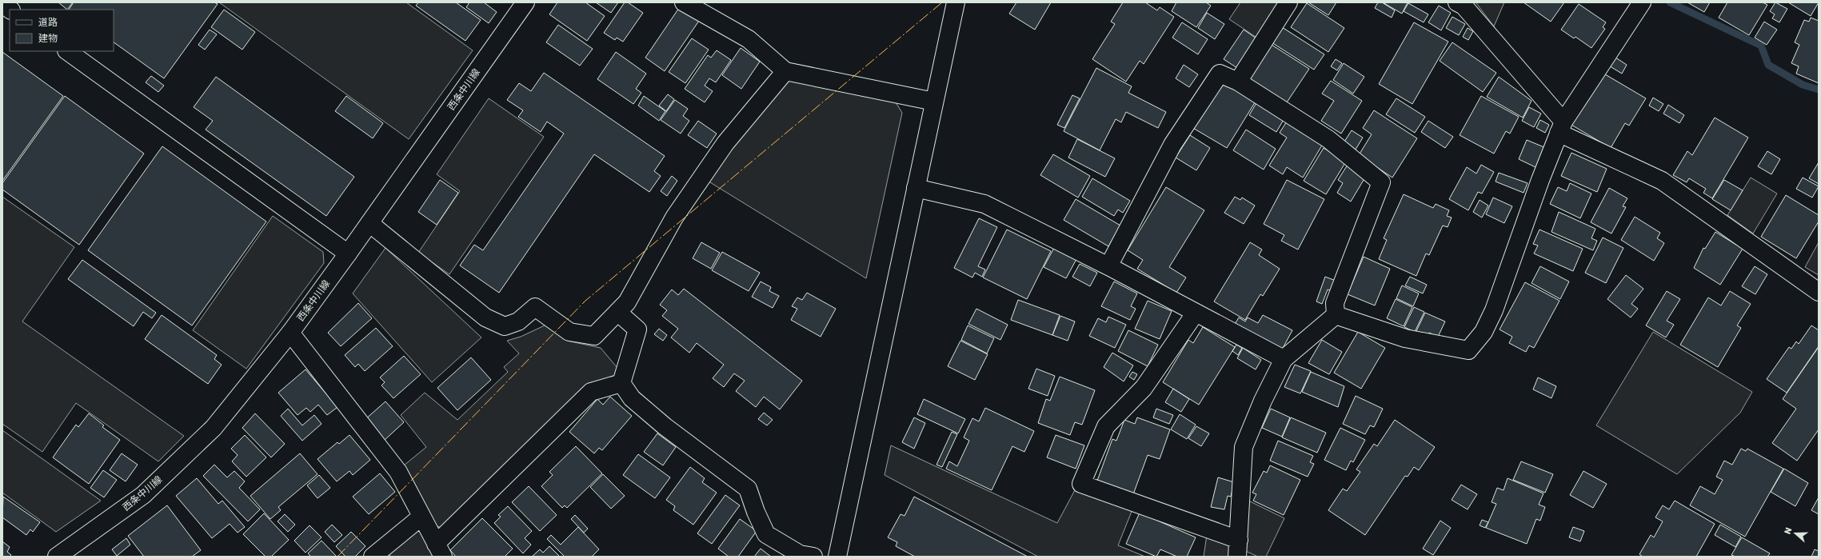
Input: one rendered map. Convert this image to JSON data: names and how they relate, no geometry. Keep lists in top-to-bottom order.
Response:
{
  "streets": {
    "street": ["西条中川線"]
  },
  "legend": ["道路", "建物"],
  "north": "left"
}
